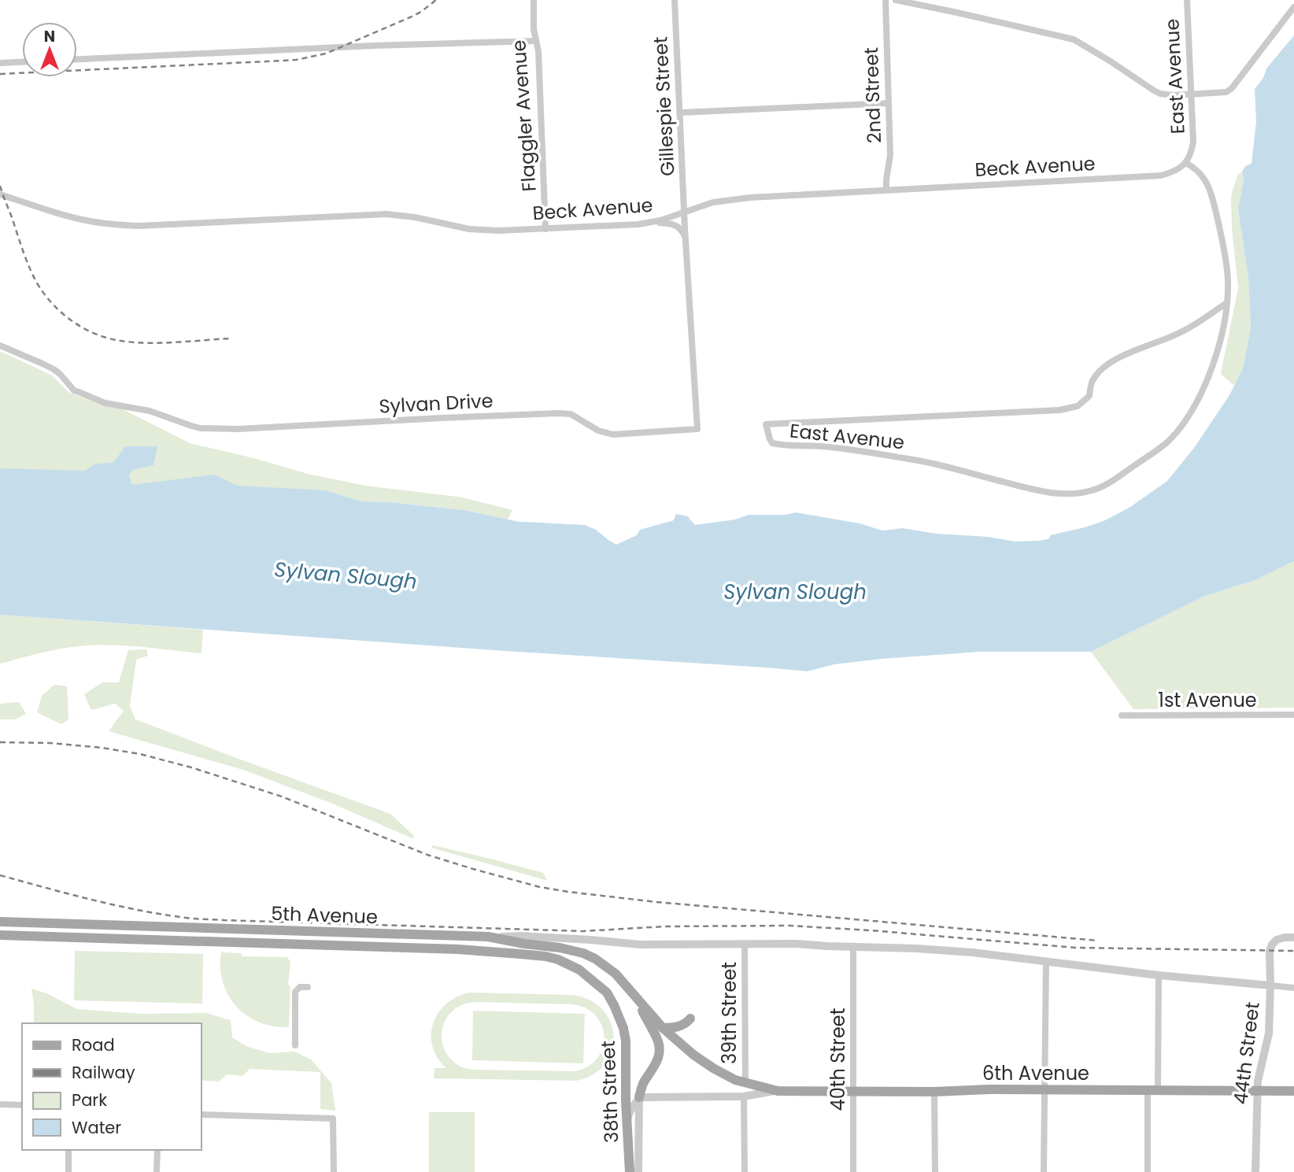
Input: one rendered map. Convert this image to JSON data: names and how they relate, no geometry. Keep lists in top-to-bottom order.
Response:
{
  "streets": {
    "main road": ["5th Avenue", "6th Avenue", "38th Street"],
    "street": [
      "East Avenue",
      "2nd Street",
      "Gillespie Street",
      "Flaggler Avenue",
      "Beck Avenue",
      "Sylvan Drive",
      "1st Avenue",
      "39th Street",
      "44th Street",
      "40th Street"
    ]
  },
  "crossings": [
    ["East Avenue", "Beck Avenue"],
    ["2nd Street", "Beck Avenue"],
    ["Gillespie Street", "Beck Avenue"],
    ["Gillespie Street", "Sylvan Drive"],
    ["Flaggler Avenue", "Beck Avenue"],
    ["Beck Avenue", "Sylvan Drive"],
    ["5th Avenue", "6th Avenue"],
    ["5th Avenue", "38th Street"],
    ["39th Street", "6th Avenue"],
    ["44th Street", "6th Avenue"],
    ["40th Street", "6th Avenue"],
    ["6th Avenue", "38th Street"]
  ],
  "water": ["Sylvan Slough"],
  "legend": [
    "Road",
    "Railway",
    "Park",
    "Water"
  ],
  "north": "top"
}
